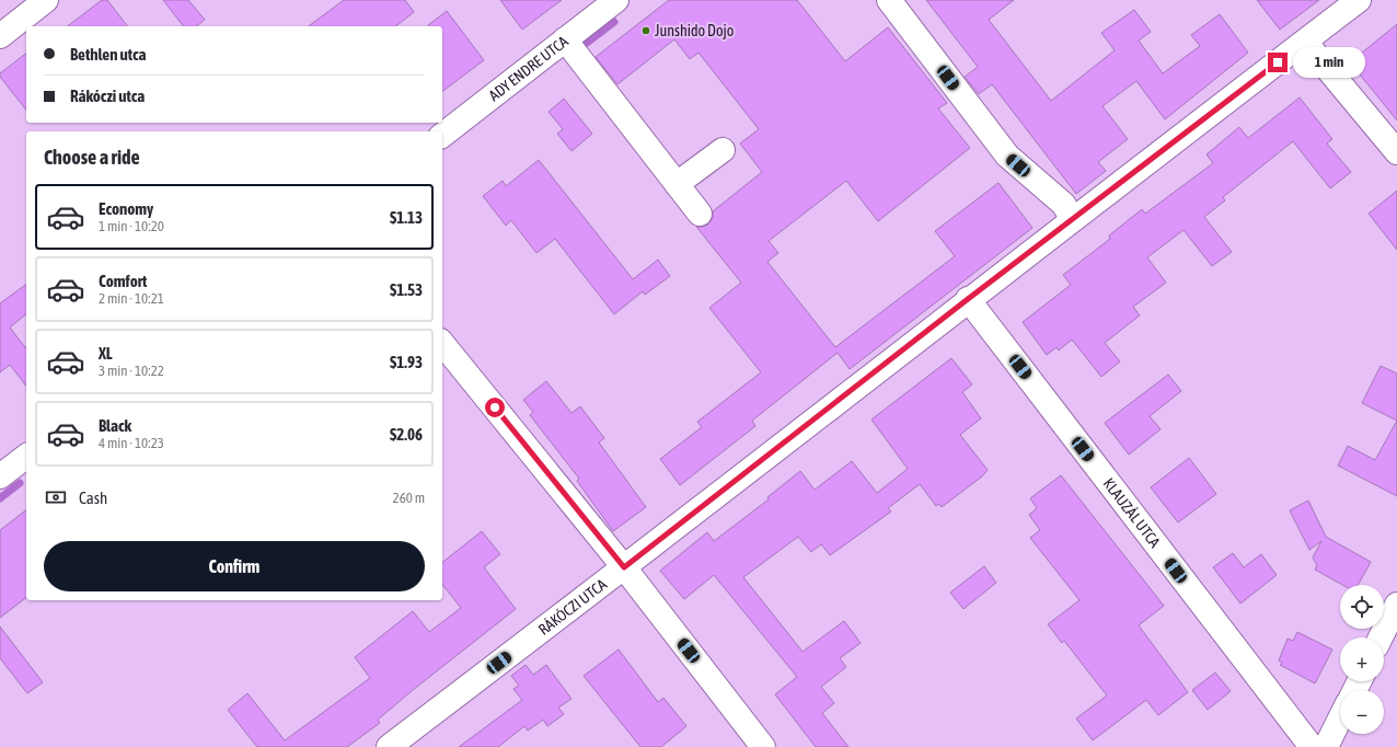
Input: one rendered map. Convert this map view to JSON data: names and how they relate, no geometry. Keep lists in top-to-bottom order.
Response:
{
  "streets": {
    "street": ["ADY ENDRE UTCA", "KLAUZÁL UTCA", "RÁKÓCZI UTCA"]
  },
  "crossings": [
    ["KLAUZÁL UTCA", "RÁKÓCZI UTCA"]
  ],
  "places": ["Junshido Dojo"],
  "page": {
    "banner": ["Bethlen utca", "Rákóczi utca"],
    "bubble": "1 min",
    "heading": "Choose a ride",
    "list": [
      {
        "name": "Economy",
        "note": "1 min · 10:20",
        "value": "$1.13"
      },
      {
        "name": "Comfort",
        "note": "2 min · 10:21",
        "value": "$1.53"
      },
      {
        "name": "XL",
        "note": "3 min · 10:22",
        "value": "$1.93"
      },
      {
        "name": "Black",
        "note": "4 min · 10:23",
        "value": "$2.06"
      }
    ],
    "pay": ["Cash", "260 m"],
    "buttons": "Confirm",
    "map_buttons": ["+", "−"]
  }
}
